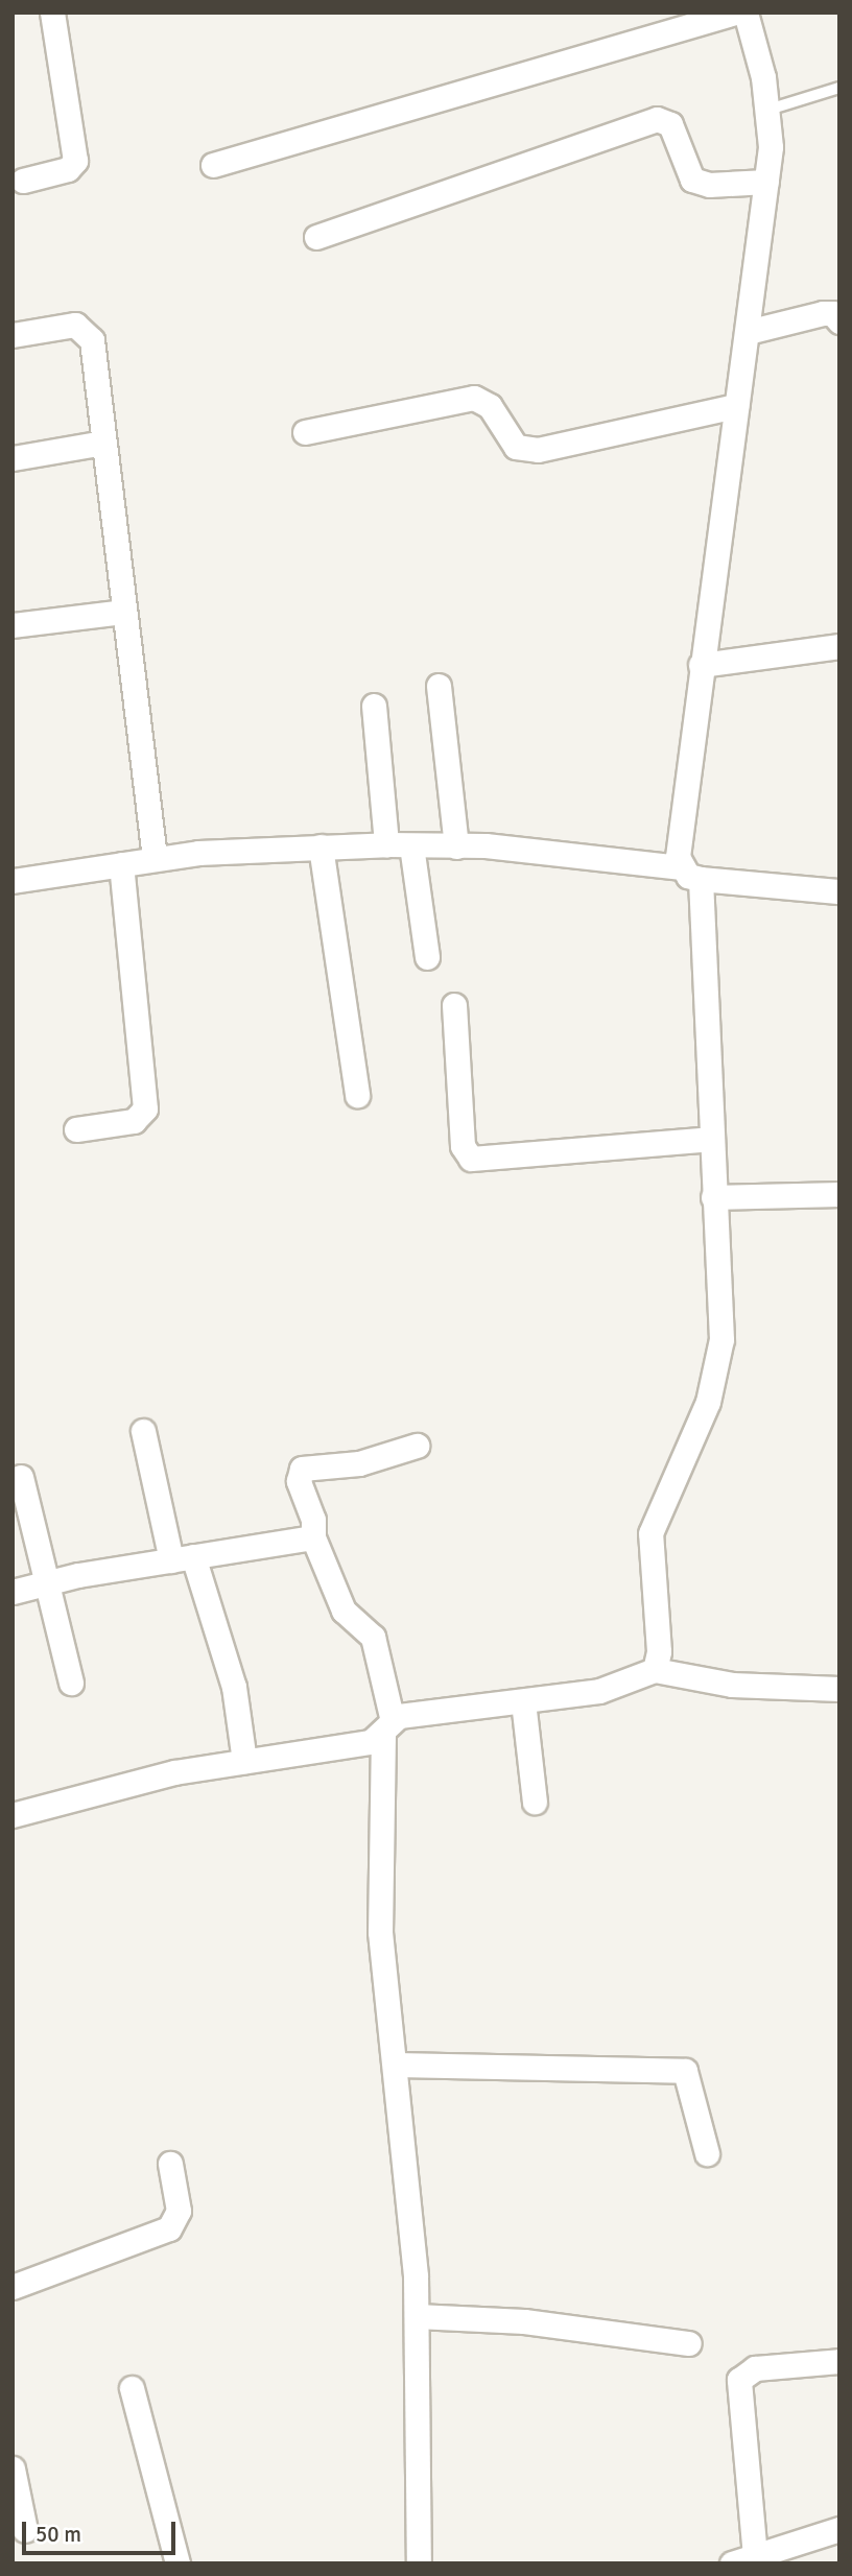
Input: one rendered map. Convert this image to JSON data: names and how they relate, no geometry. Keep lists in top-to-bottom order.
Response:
{
  "scale_bar": "50 m"
}
